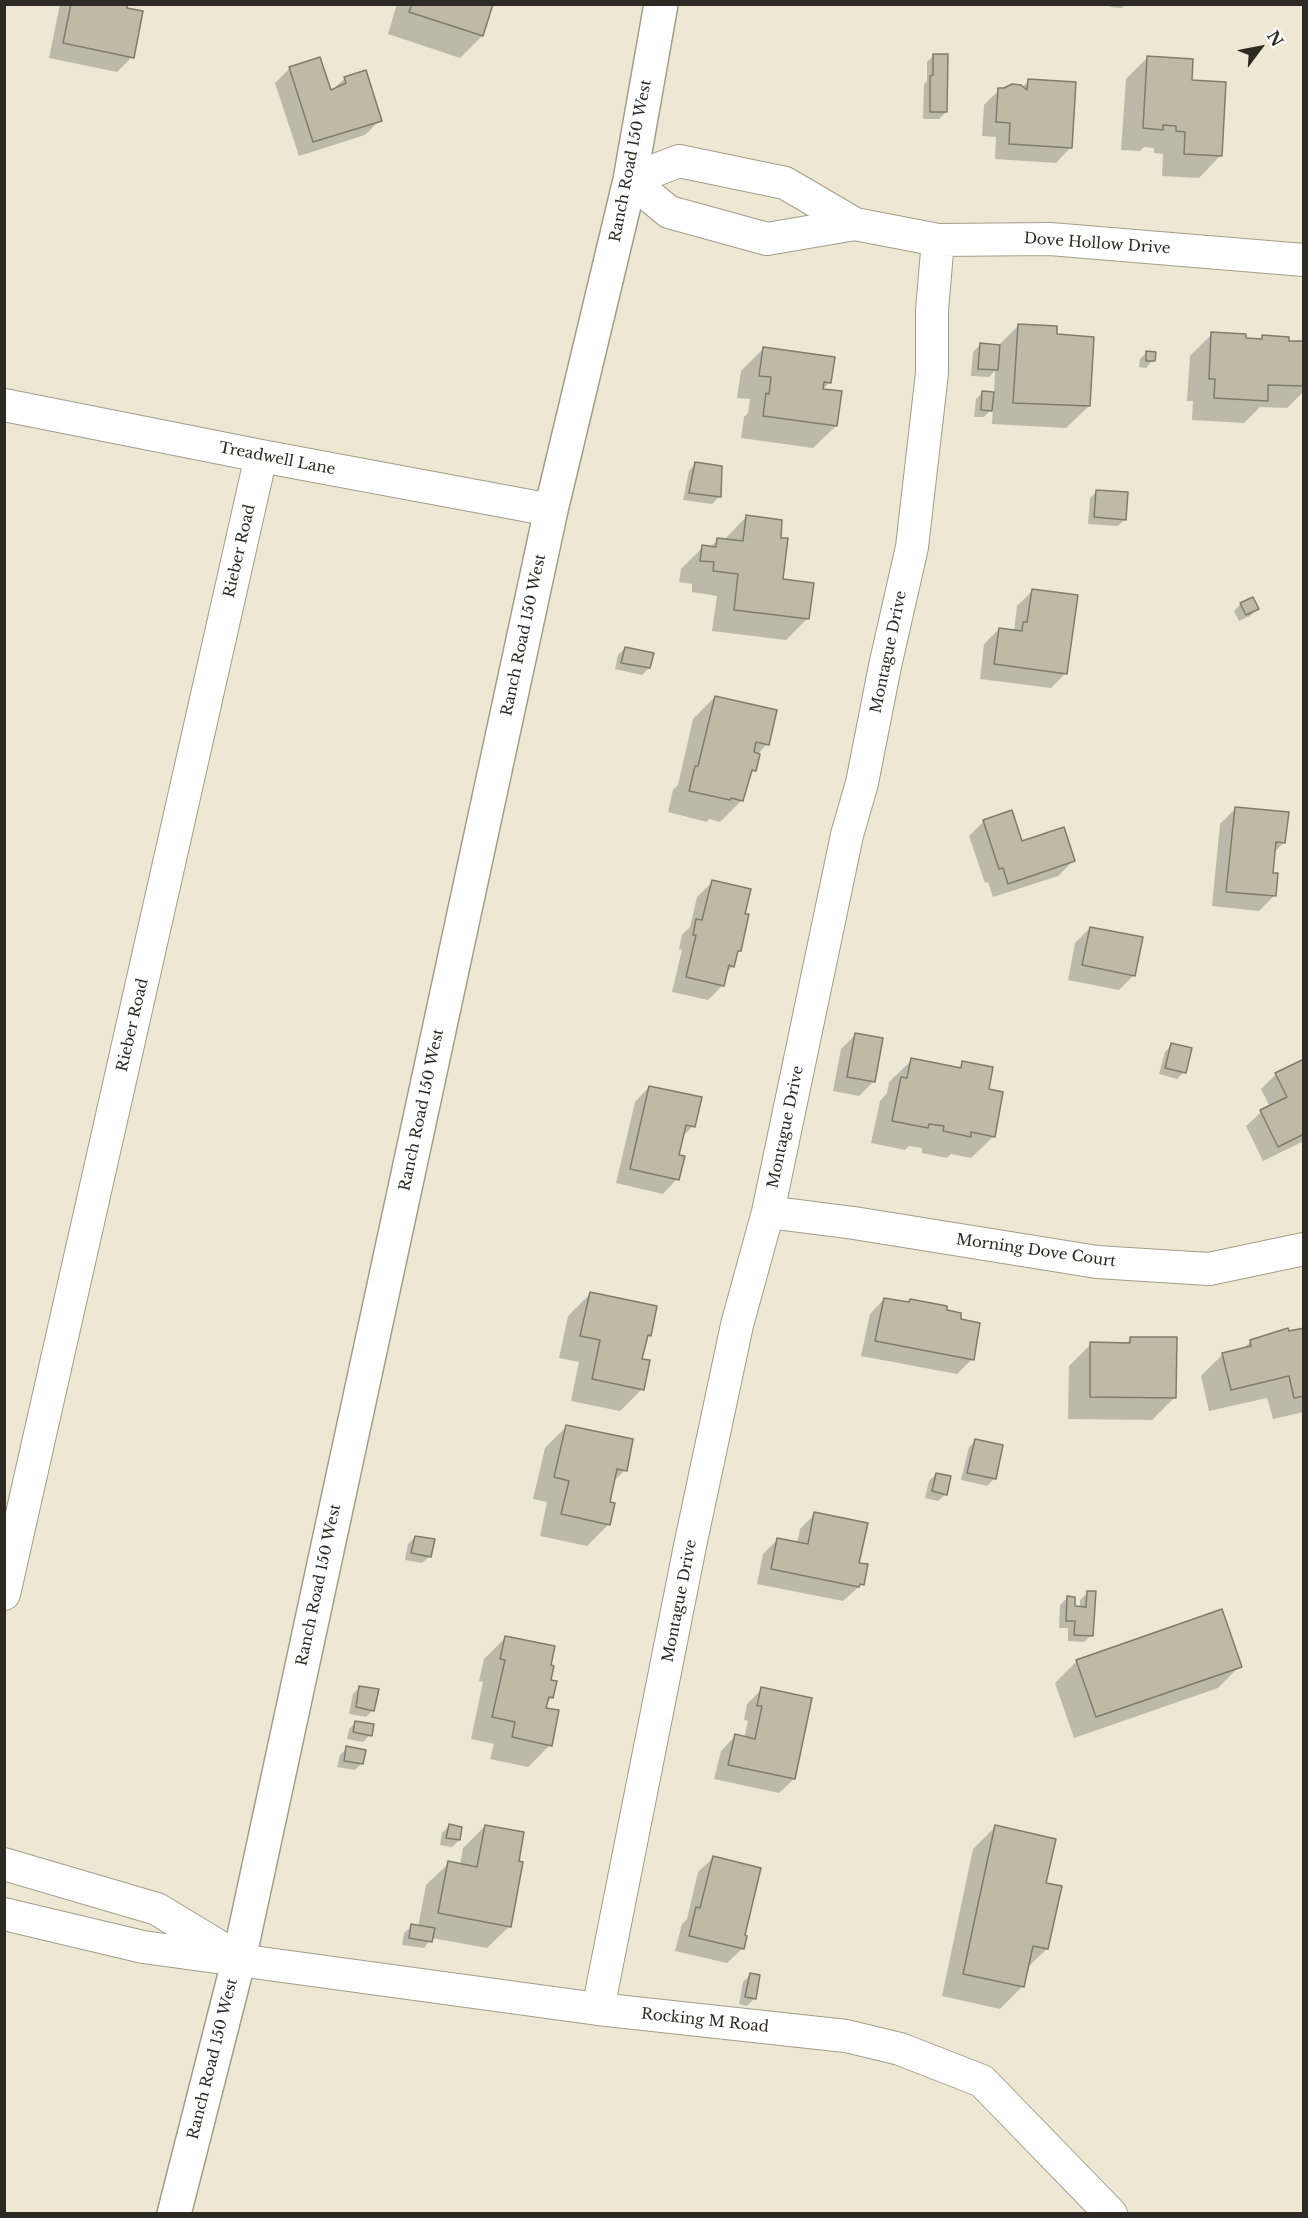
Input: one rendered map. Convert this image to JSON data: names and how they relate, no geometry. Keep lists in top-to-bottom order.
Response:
{
  "streets": {
    "main road": ["Ranch Road 150 West"],
    "street": [
      "Dove Hollow Drive",
      "Treadwell Lane",
      "Rieber Road",
      "Montague Drive",
      "Morning Dove Court",
      "Rocking M Road"
    ]
  },
  "crossings": [
    ["Ranch Road 150 West", "Dove Hollow Drive"],
    ["Ranch Road 150 West", "Treadwell Lane"],
    ["Ranch Road 150 West", "Rocking M Road"],
    ["Dove Hollow Drive", "Montague Drive"],
    ["Treadwell Lane", "Rieber Road"],
    ["Montague Drive", "Morning Dove Court"],
    ["Montague Drive", "Rocking M Road"]
  ],
  "north": "top right"
}
